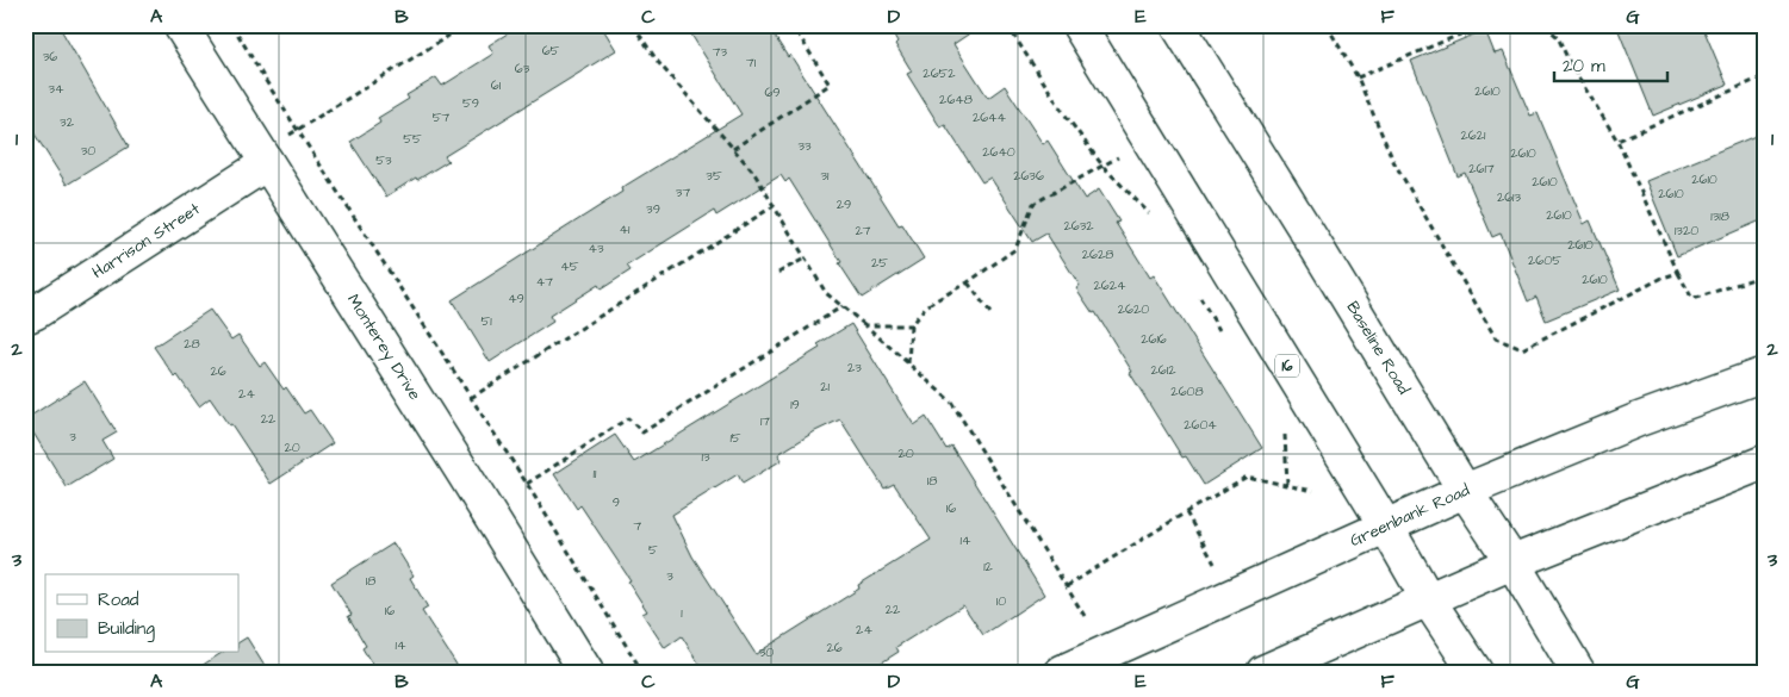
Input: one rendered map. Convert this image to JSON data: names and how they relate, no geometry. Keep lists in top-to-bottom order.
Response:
{
  "streets": {
    "main road": [
      "Harrison Street",
      "Monterey Drive",
      "Baseline Road",
      "16",
      "Greenbank Road"
    ]
  },
  "crossings": [
    ["Harrison Street", "Monterey Drive"],
    ["Baseline Road", "Greenbank Road"],
    ["16", "Greenbank Road"]
  ],
  "house_numbers": [
    "65",
    "73",
    "36",
    "71",
    "63",
    "2652",
    "61",
    "34",
    "2610",
    "69",
    "2648",
    "59",
    "57",
    "2644",
    "32",
    "2621",
    "55",
    "33",
    "30",
    "2640",
    "2610",
    "53",
    "2617",
    "35",
    "31",
    "2636",
    "2610",
    "2610",
    "37",
    "2610",
    "2613",
    "29",
    "39",
    "2610",
    "1318",
    "2632",
    "41",
    "27",
    "1320",
    "2610",
    "43",
    "2628",
    "2605",
    "25",
    "45",
    "2610",
    "47",
    "2624",
    "49",
    "2620",
    "51",
    "2616",
    "28",
    "23",
    "2612",
    "26",
    "21",
    "2608",
    "24",
    "19",
    "22",
    "17",
    "2604",
    "3",
    "15",
    "20",
    "20",
    "13",
    "11",
    "18",
    "9",
    "16",
    "7",
    "14",
    "5",
    "12",
    "3",
    "18",
    "10",
    "22",
    "16",
    "1",
    "24",
    "14",
    "26",
    "30"
  ],
  "legend": ["Road", "Building"],
  "scale_bar": "20 m",
  "grid": {
    "columns": [
      "A",
      "B",
      "C",
      "D",
      "E",
      "F",
      "G"
    ],
    "rows": ["1", "2", "3"]
  }
}
